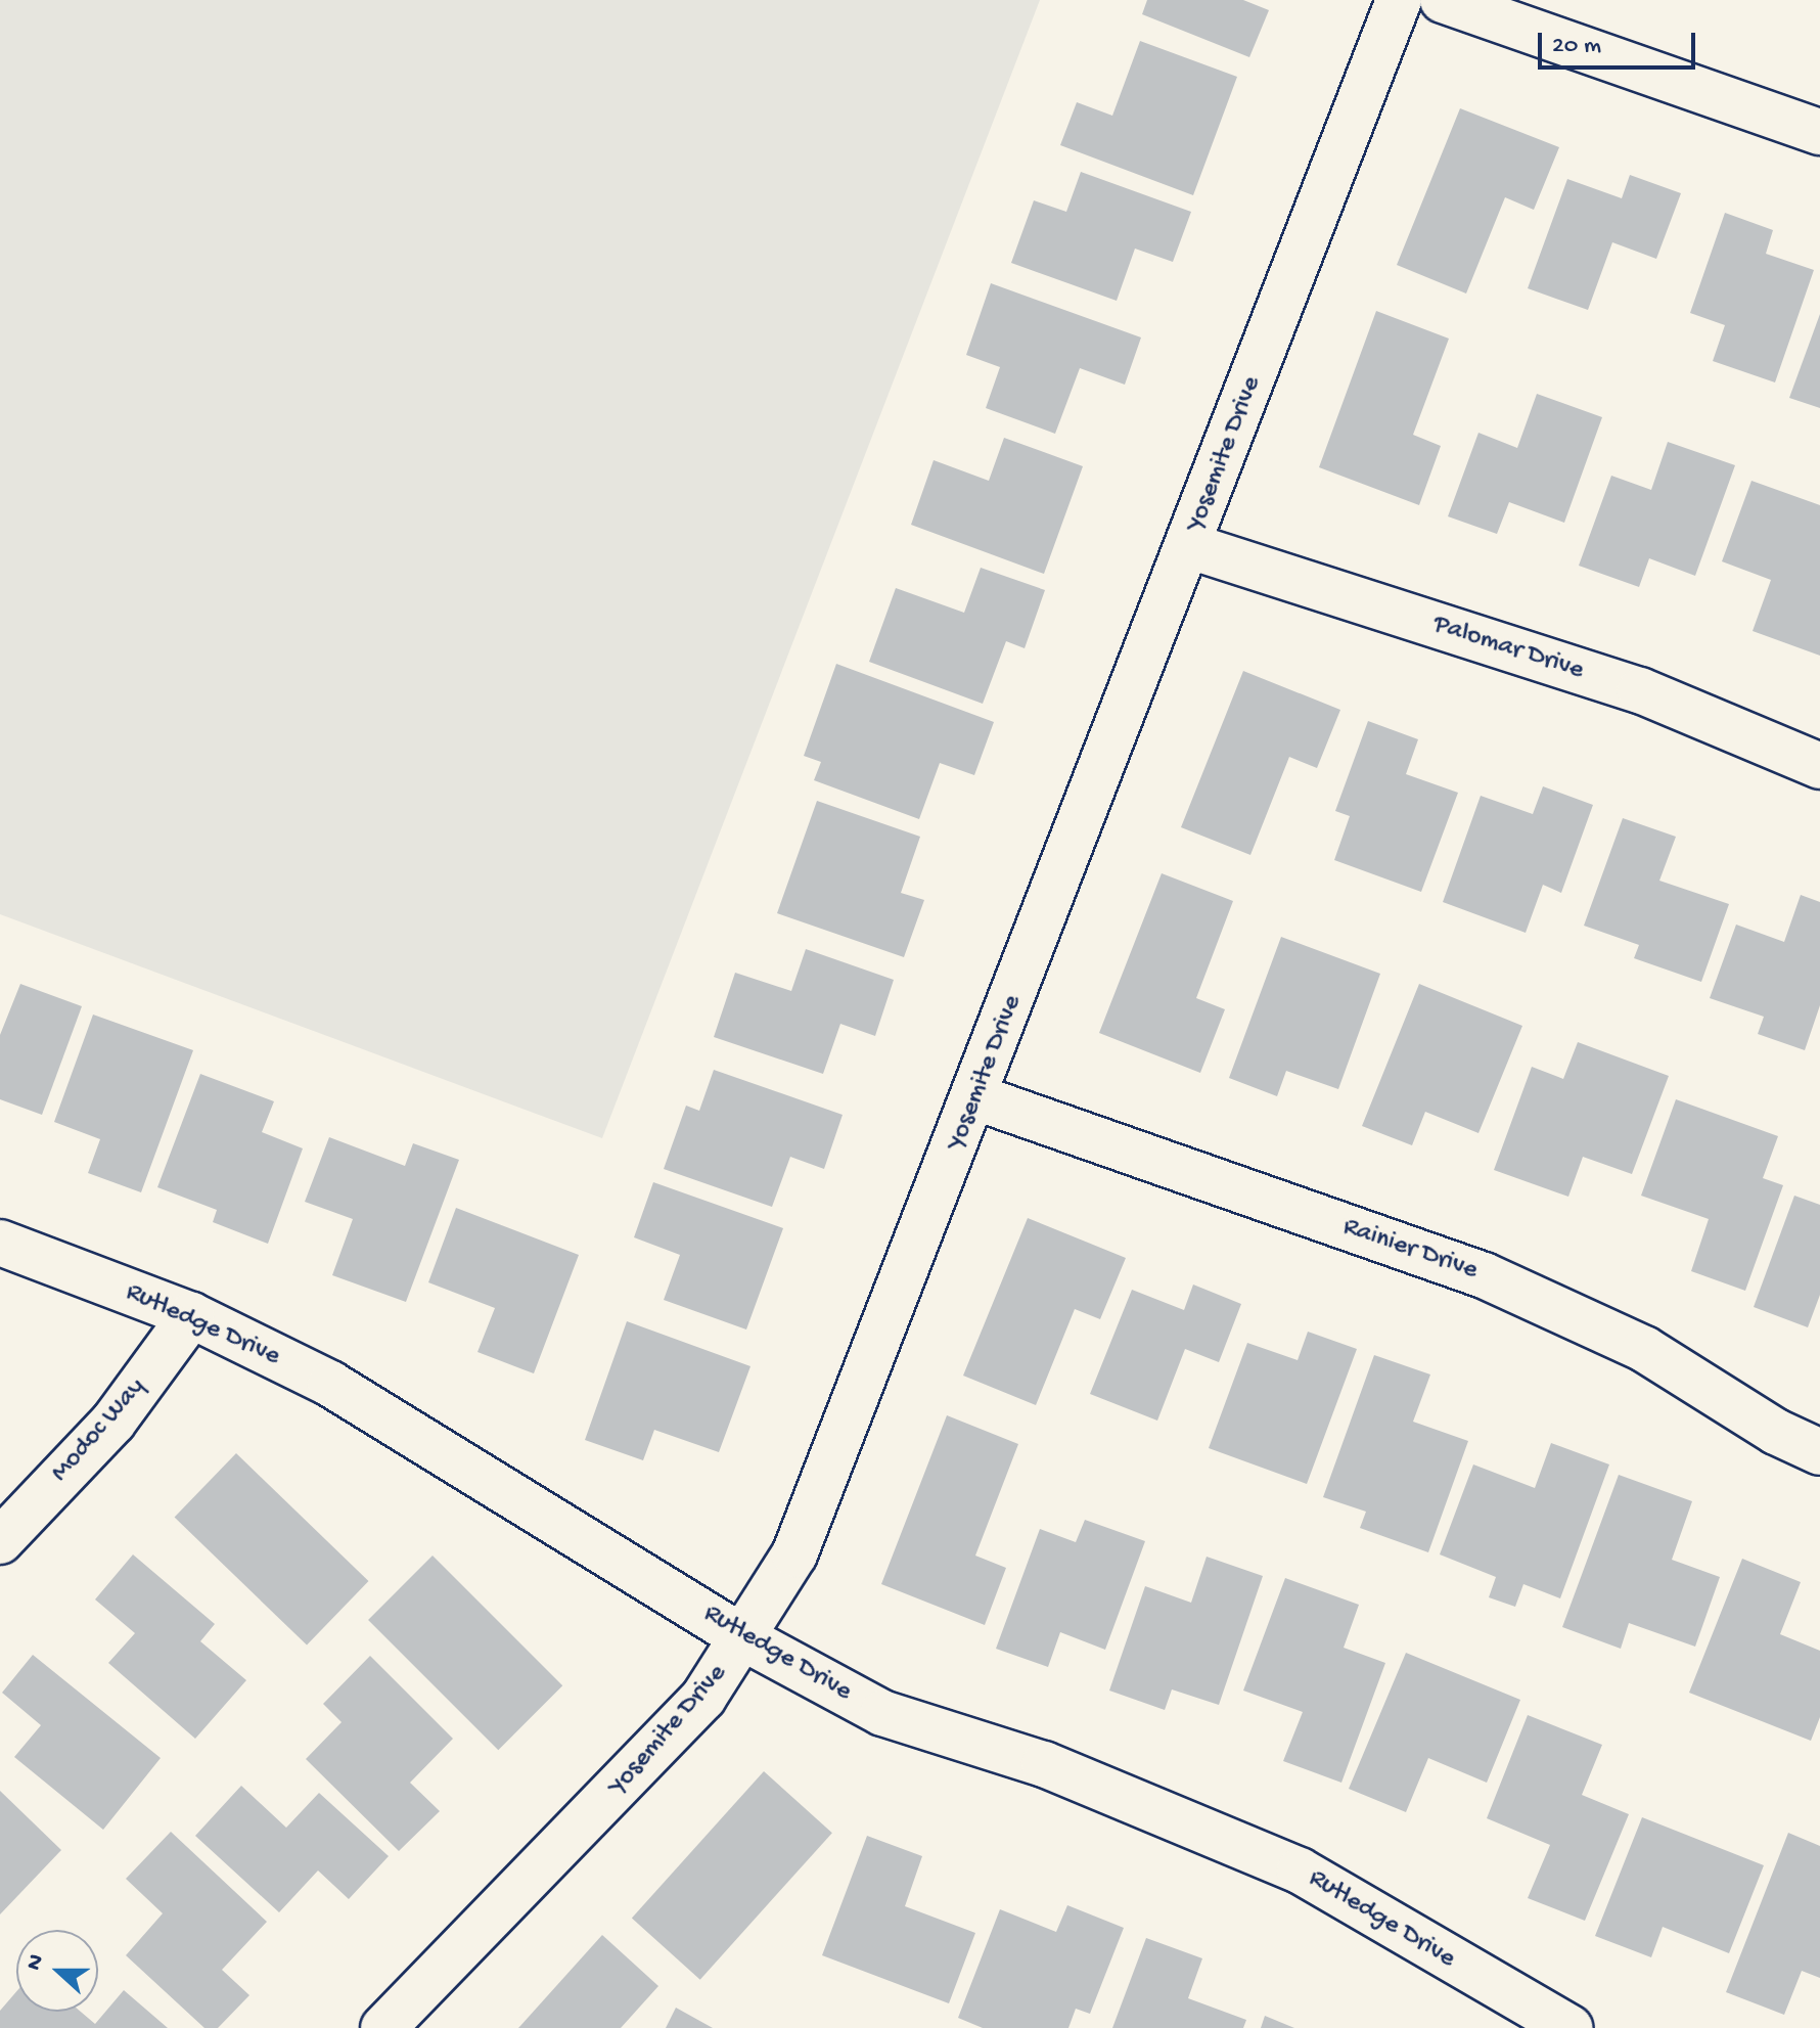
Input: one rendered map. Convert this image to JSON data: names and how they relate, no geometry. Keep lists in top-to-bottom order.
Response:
{
  "streets": {
    "street": [
      "Yosemite Drive",
      "Palomar Drive",
      "Rainier Drive",
      "Rutledge Drive",
      "Modoc Way"
    ]
  },
  "crossings": [
    ["Yosemite Drive", "Palomar Drive"],
    ["Yosemite Drive", "Rainier Drive"],
    ["Yosemite Drive", "Rutledge Drive"],
    ["Rutledge Drive", "Modoc Way"]
  ],
  "scale_bar": "20 m",
  "north": "left"
}
